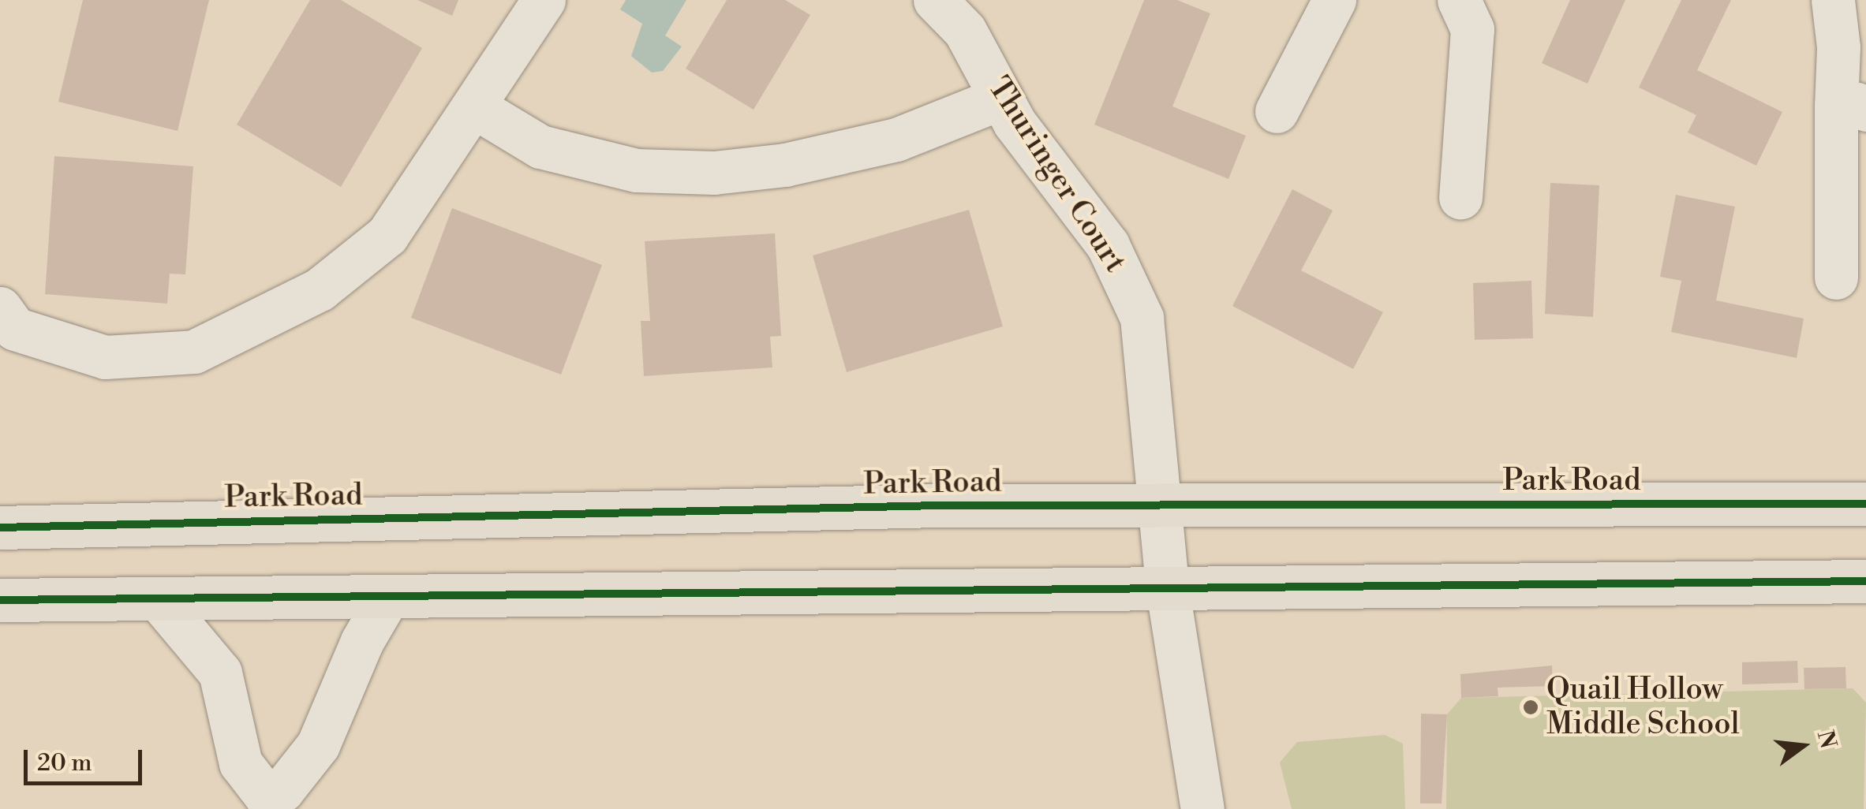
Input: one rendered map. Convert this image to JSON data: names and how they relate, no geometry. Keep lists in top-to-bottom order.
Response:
{
  "streets": {
    "main road": ["Park Road"],
    "street": ["Thuringer Court"]
  },
  "crossings": [
    ["Thuringer Court", "Park Road"]
  ],
  "places": ["Quail Hollow Middle School"],
  "scale_bar": "20 m",
  "north": "right"
}
